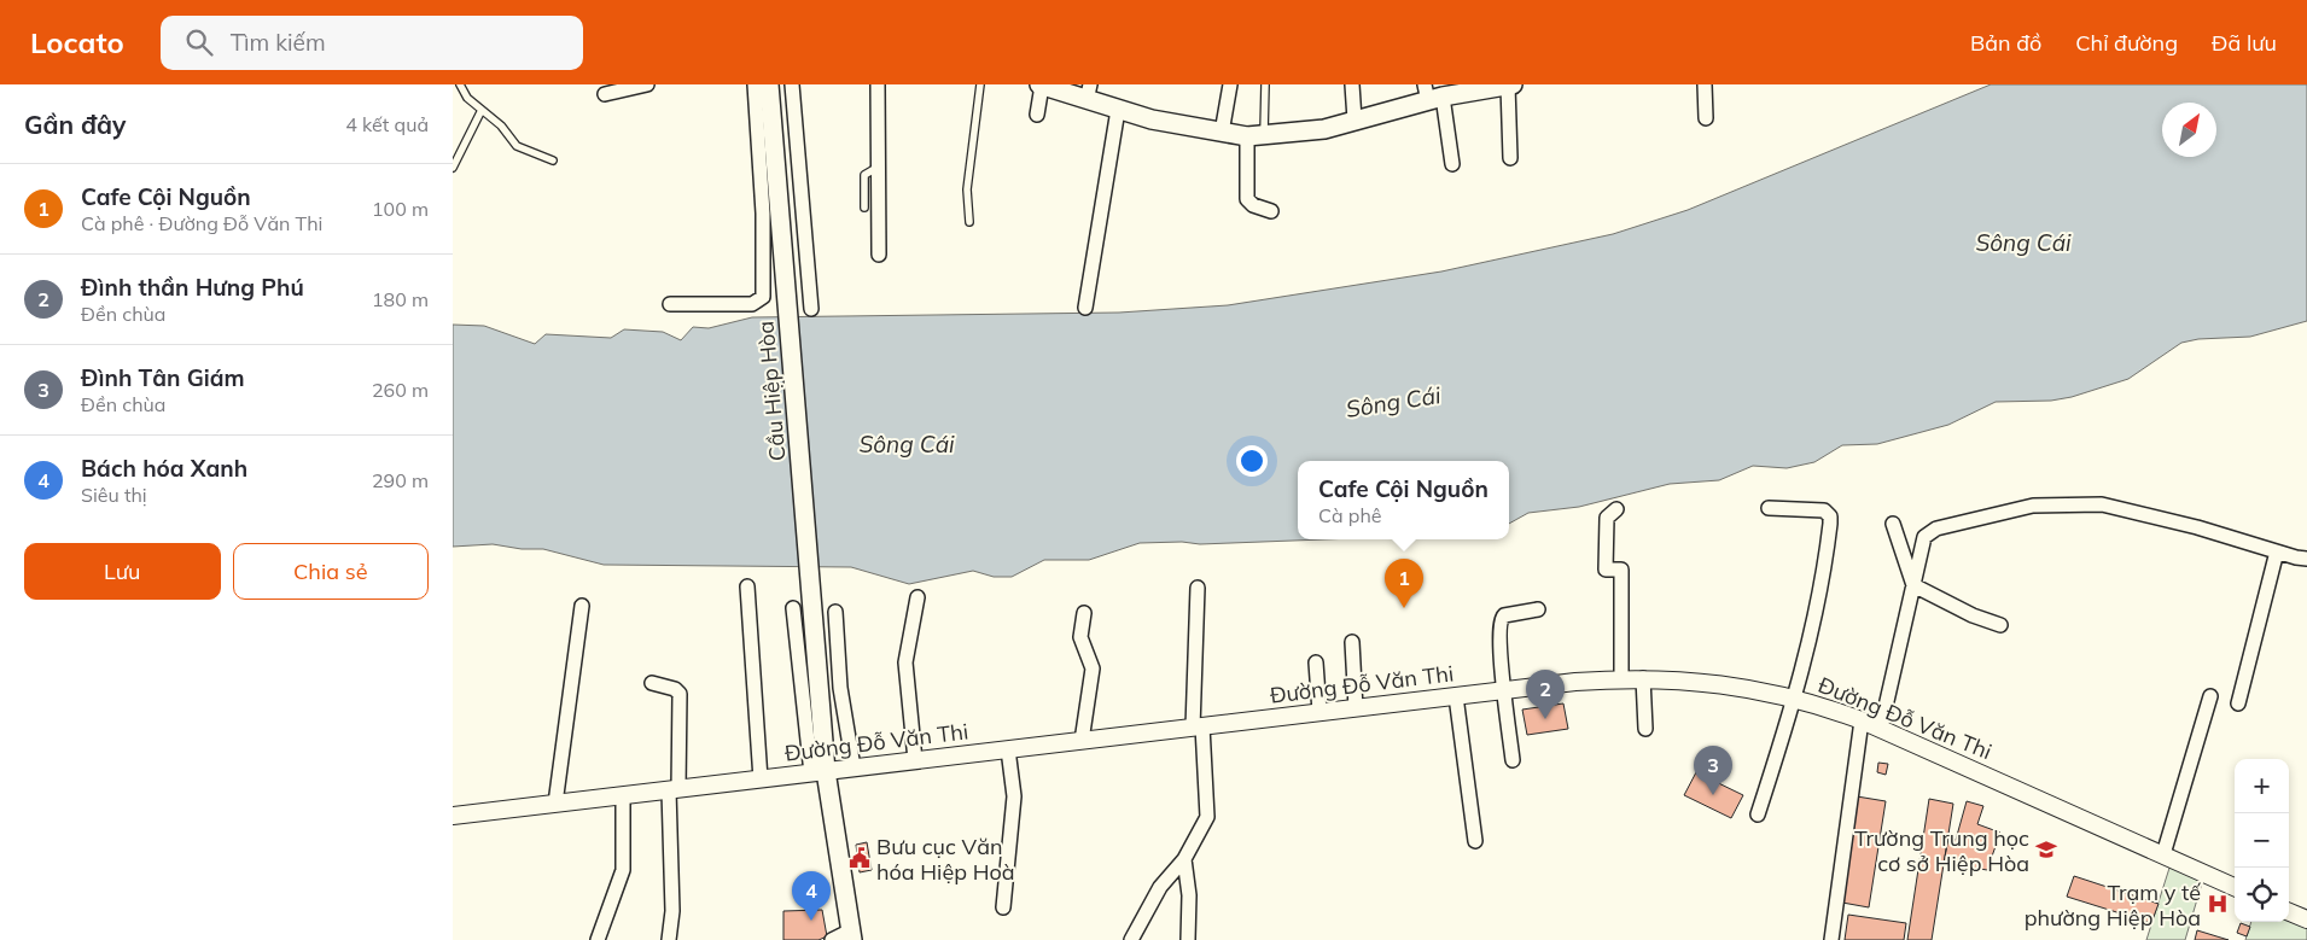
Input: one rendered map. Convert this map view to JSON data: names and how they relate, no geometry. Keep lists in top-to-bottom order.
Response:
{
  "streets": {
    "main road": ["Cầu Hiệp Hòa"],
    "street": ["Đường Đỗ Văn Thi"]
  },
  "crossings": [
    ["Cầu Hiệp Hòa", "Đường Đỗ Văn Thi"]
  ],
  "water": ["Sông Cái"],
  "places": {
    "school or university": ["Trường Trung học cơ sở Hiệp Hòa"],
    "public building": ["Bưu cục Văn hóa Hiệp Hoà"],
    "hospital": ["Trạm y tế phường Hiệp Hòa"]
  },
  "north": "top right",
  "page": {
    "header": "Locato",
    "search": "Tìm kiếm",
    "nav": ["Bản đồ", "Chỉ đường", "Đã lưu"],
    "heading": ["Gần đây", "4 kết quả"],
    "list": [
      {
        "mark": "1",
        "name": "Cafe Cội Nguồn",
        "note": "Cà phê · Đường Đỗ Văn Thi",
        "value": "100 m"
      },
      {
        "mark": "2",
        "name": "Đình thần Hưng Phú",
        "note": "Đền chùa",
        "value": "180 m"
      },
      {
        "mark": "3",
        "name": "Đình Tân Giám",
        "note": "Đền chùa",
        "value": "260 m"
      },
      {
        "mark": "4",
        "name": "Bách hóa Xanh",
        "note": "Siêu thị",
        "value": "290 m"
      }
    ],
    "popup": ["Cafe Cội Nguồn", "Cà phê"],
    "buttons": ["Lưu", "Chia sẻ"],
    "pins": [
      "1",
      "2",
      "3",
      "4"
    ],
    "map_buttons": ["+", "−"]
  }
}
